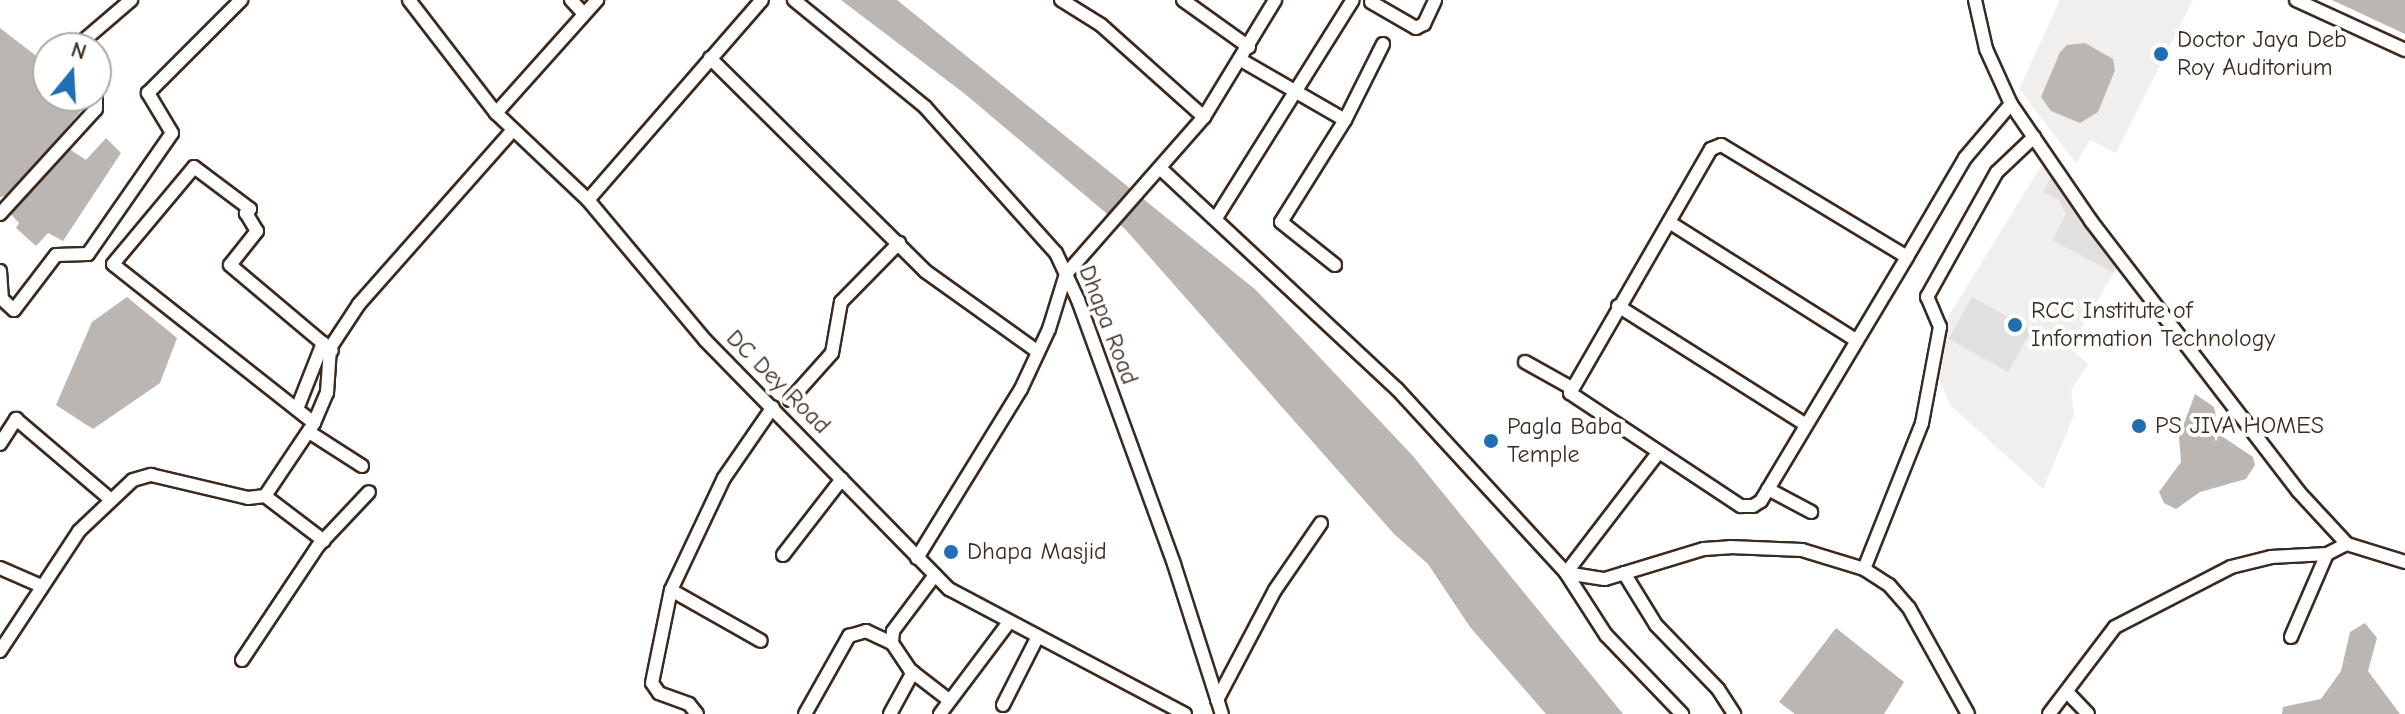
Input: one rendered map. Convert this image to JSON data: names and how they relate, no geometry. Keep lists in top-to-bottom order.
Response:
{
  "streets": {
    "street": ["Dhapa Road", "DC Dey Road"]
  },
  "places": [
    "Doctor Jaya Deb Roy Auditorium",
    "RCC Institute of Information Technology",
    "PS JIVA HOMES",
    "Pagla Baba Temple",
    "Dhapa Masjid"
  ],
  "north": "top"
}
